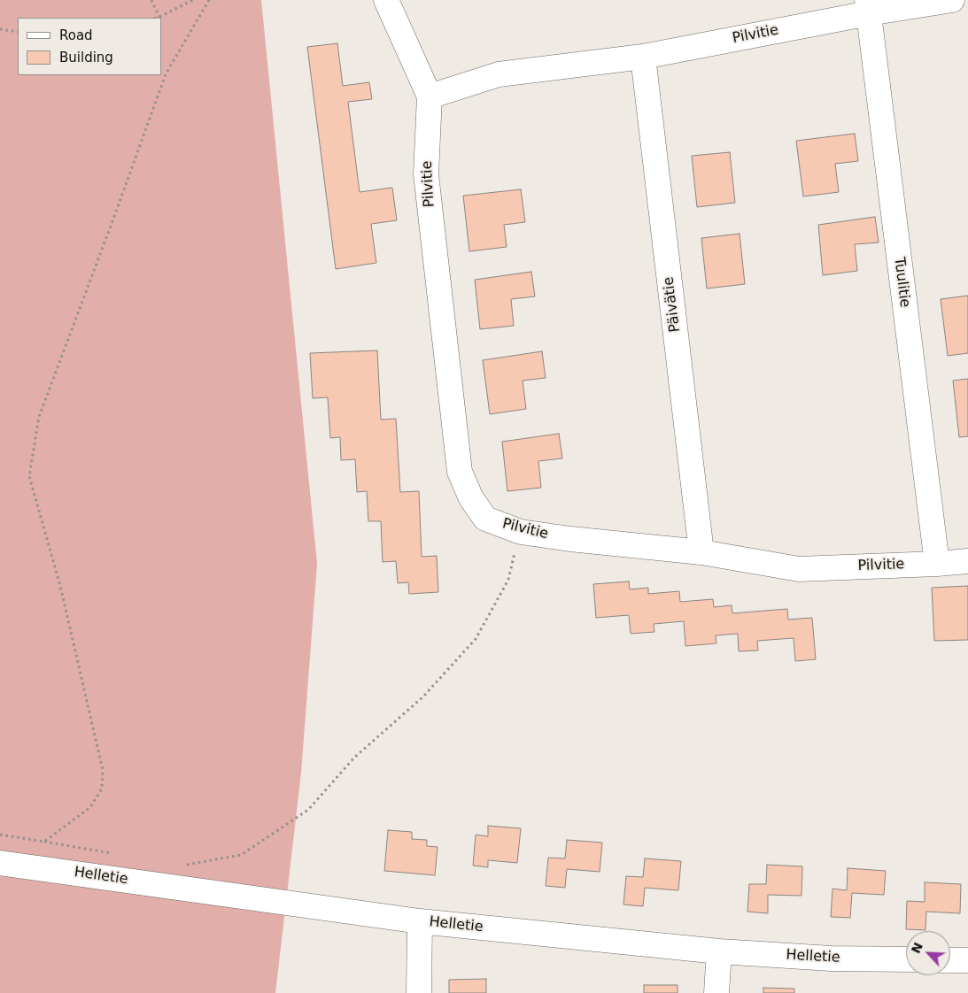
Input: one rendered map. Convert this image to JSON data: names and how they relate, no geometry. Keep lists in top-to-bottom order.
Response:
{
  "streets": {
    "street": [
      "Pilvitie",
      "Tuulitie",
      "Päivätie",
      "Helletie"
    ]
  },
  "crossings": [
    ["Pilvitie", "Tuulitie"],
    ["Pilvitie", "Päivätie"]
  ],
  "legend": ["Road", "Building"],
  "north": "top left"
}
